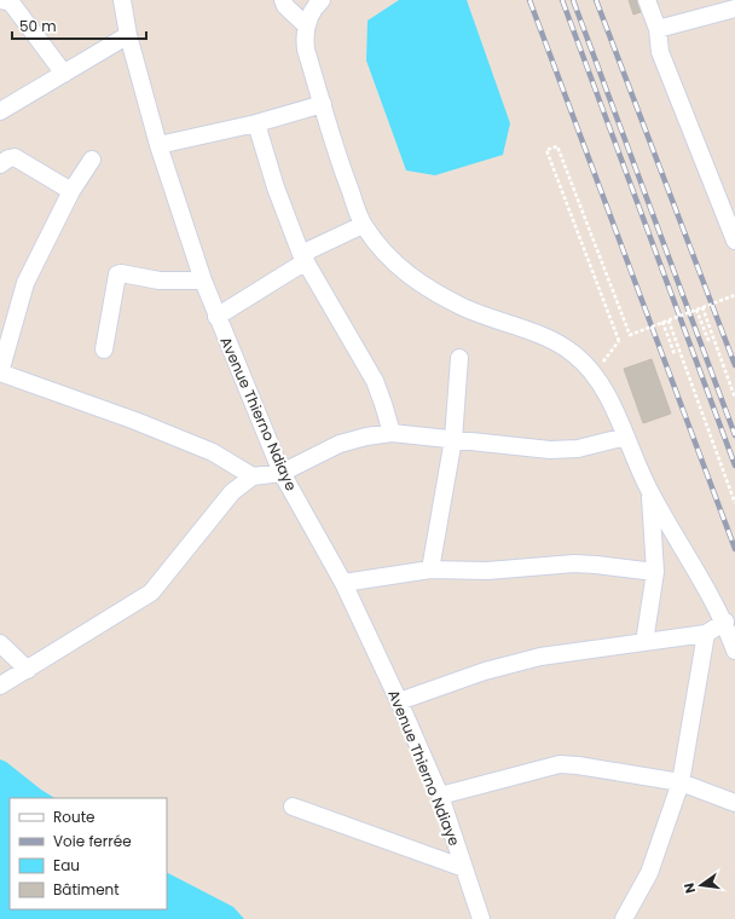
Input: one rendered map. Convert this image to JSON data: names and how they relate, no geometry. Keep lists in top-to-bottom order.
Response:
{
  "streets": {
    "street": ["Avenue Thierno Ndiaye"]
  },
  "legend": [
    "Route",
    "Voie ferrée",
    "Eau",
    "Bâtiment"
  ],
  "scale_bar": "50 m",
  "north": "left"
}
